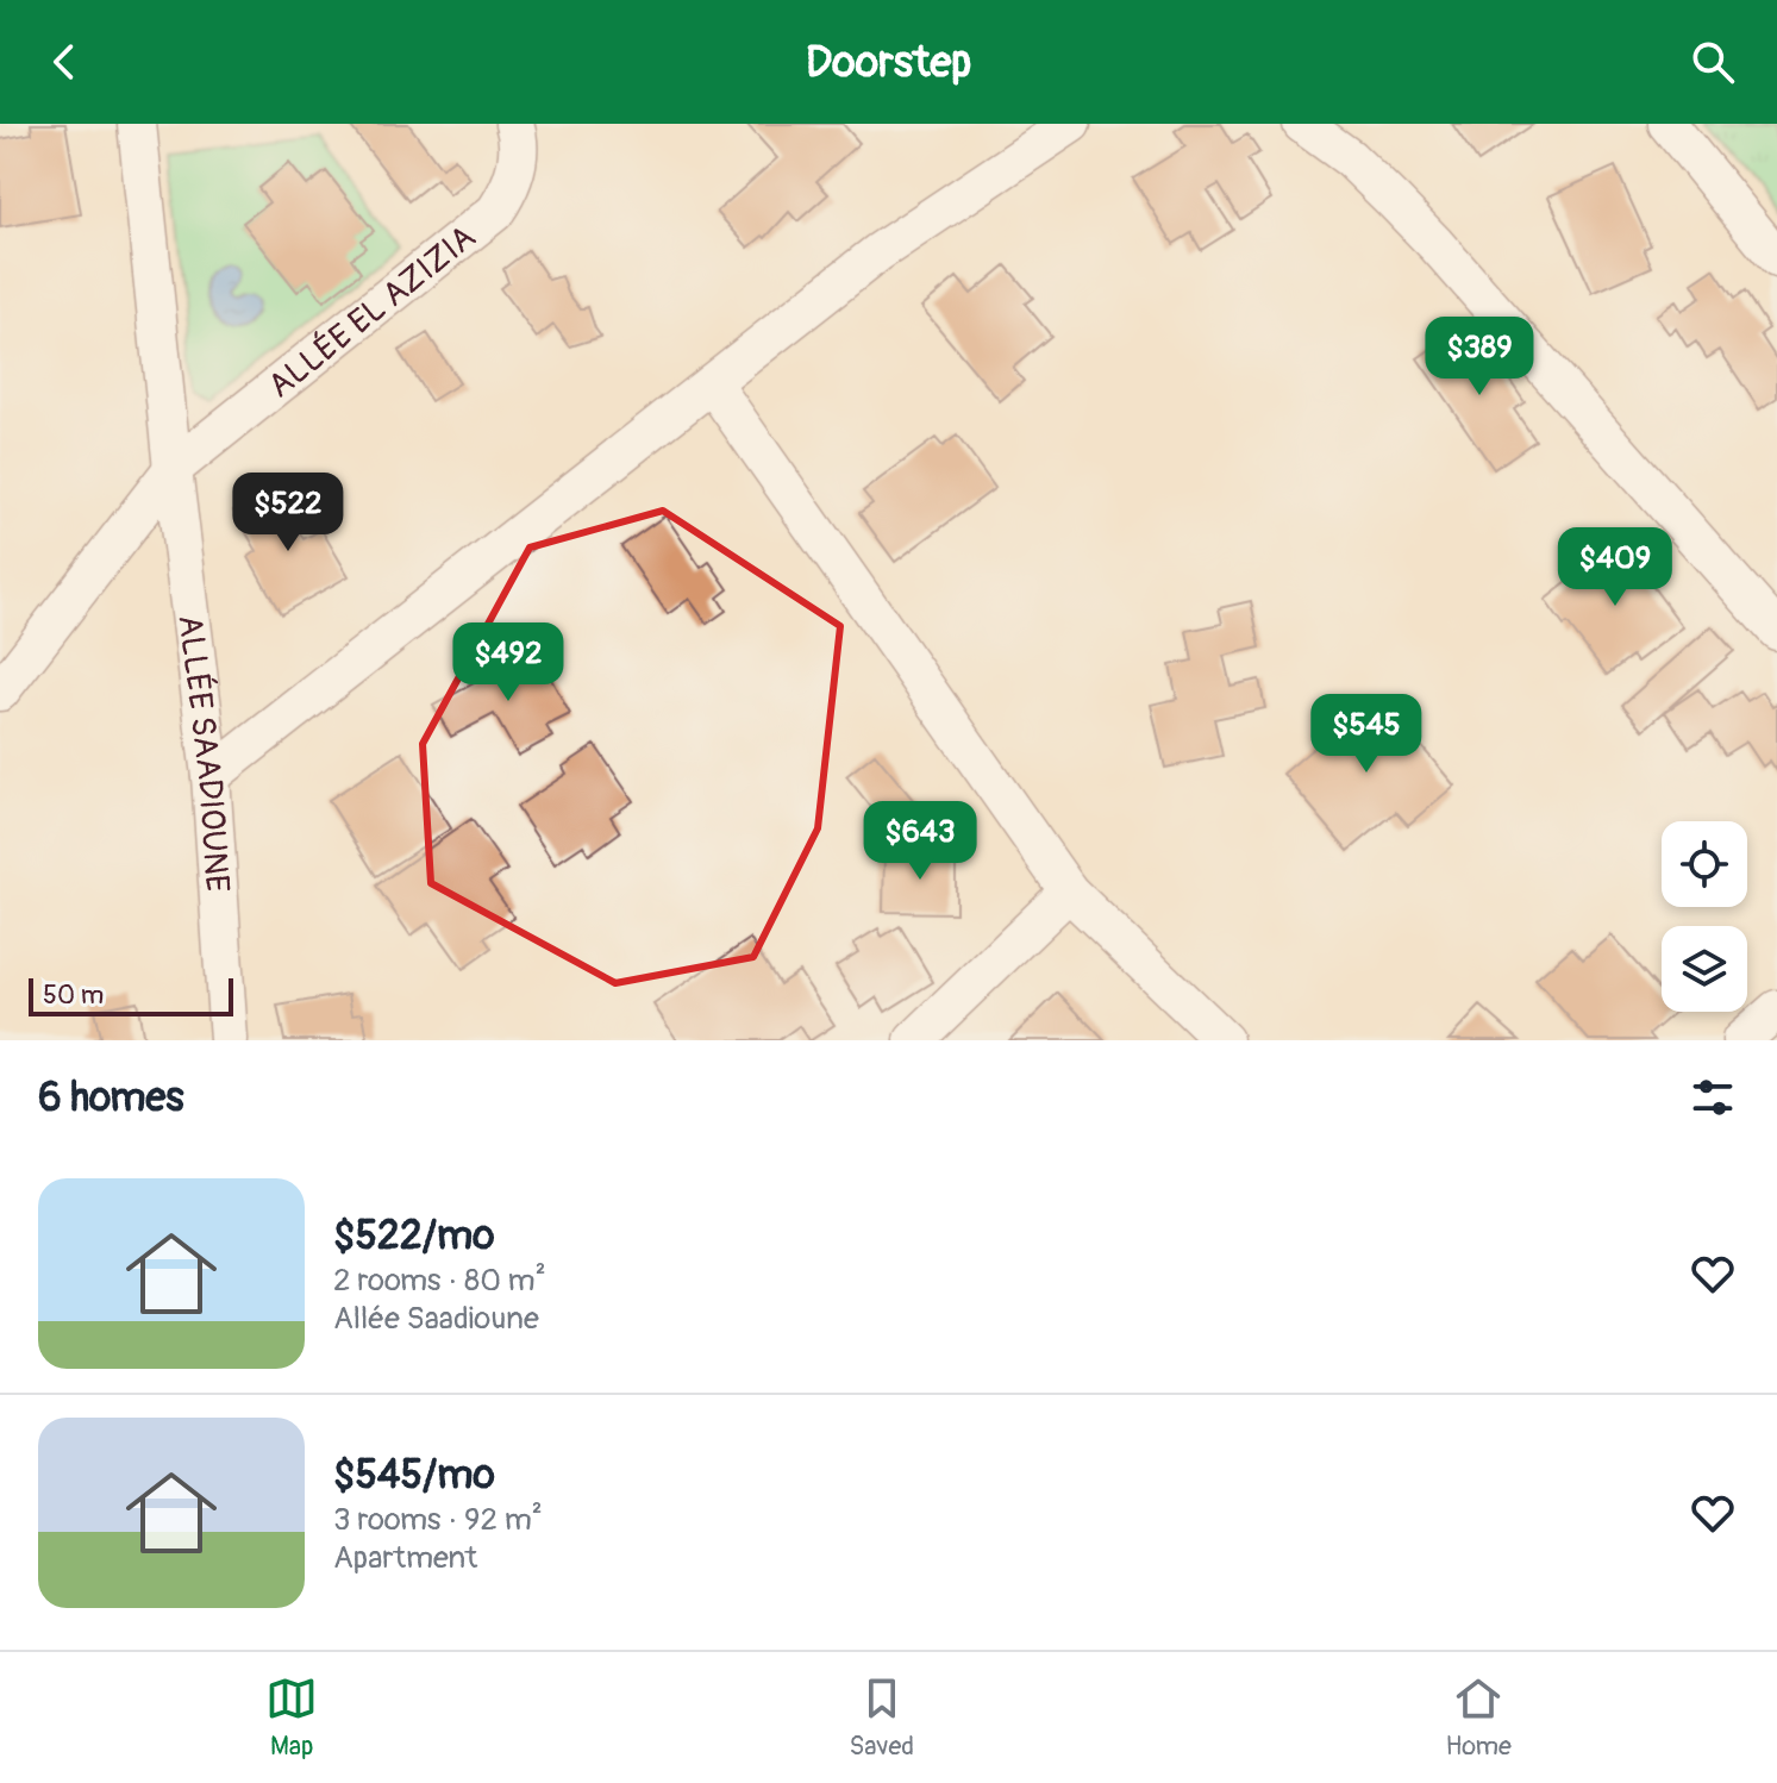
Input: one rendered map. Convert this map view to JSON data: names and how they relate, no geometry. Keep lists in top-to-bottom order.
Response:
{
  "streets": {
    "street": ["ALLÉE EL AZIZIA", "ALLÉE SAADIOUNE"]
  },
  "crossings": [
    ["ALLÉE EL AZIZIA", "ALLÉE SAADIOUNE"]
  ],
  "scale_bar": "50 m",
  "page": {
    "header": "Doorstep",
    "price": [
      "$389",
      "$522",
      "$409",
      "$492",
      "$545",
      "$643"
    ],
    "scale": "50 m",
    "heading": "6 homes",
    "list": [
      {
        "name": "$522/mo",
        "note": "2 rooms · 80 m² · Allée Saadioune"
      },
      {
        "name": "$545/mo",
        "note": "3 rooms · 92 m² · Apartment"
      }
    ],
    "tabs": ["Map", "Saved", "Home"]
  }
}
